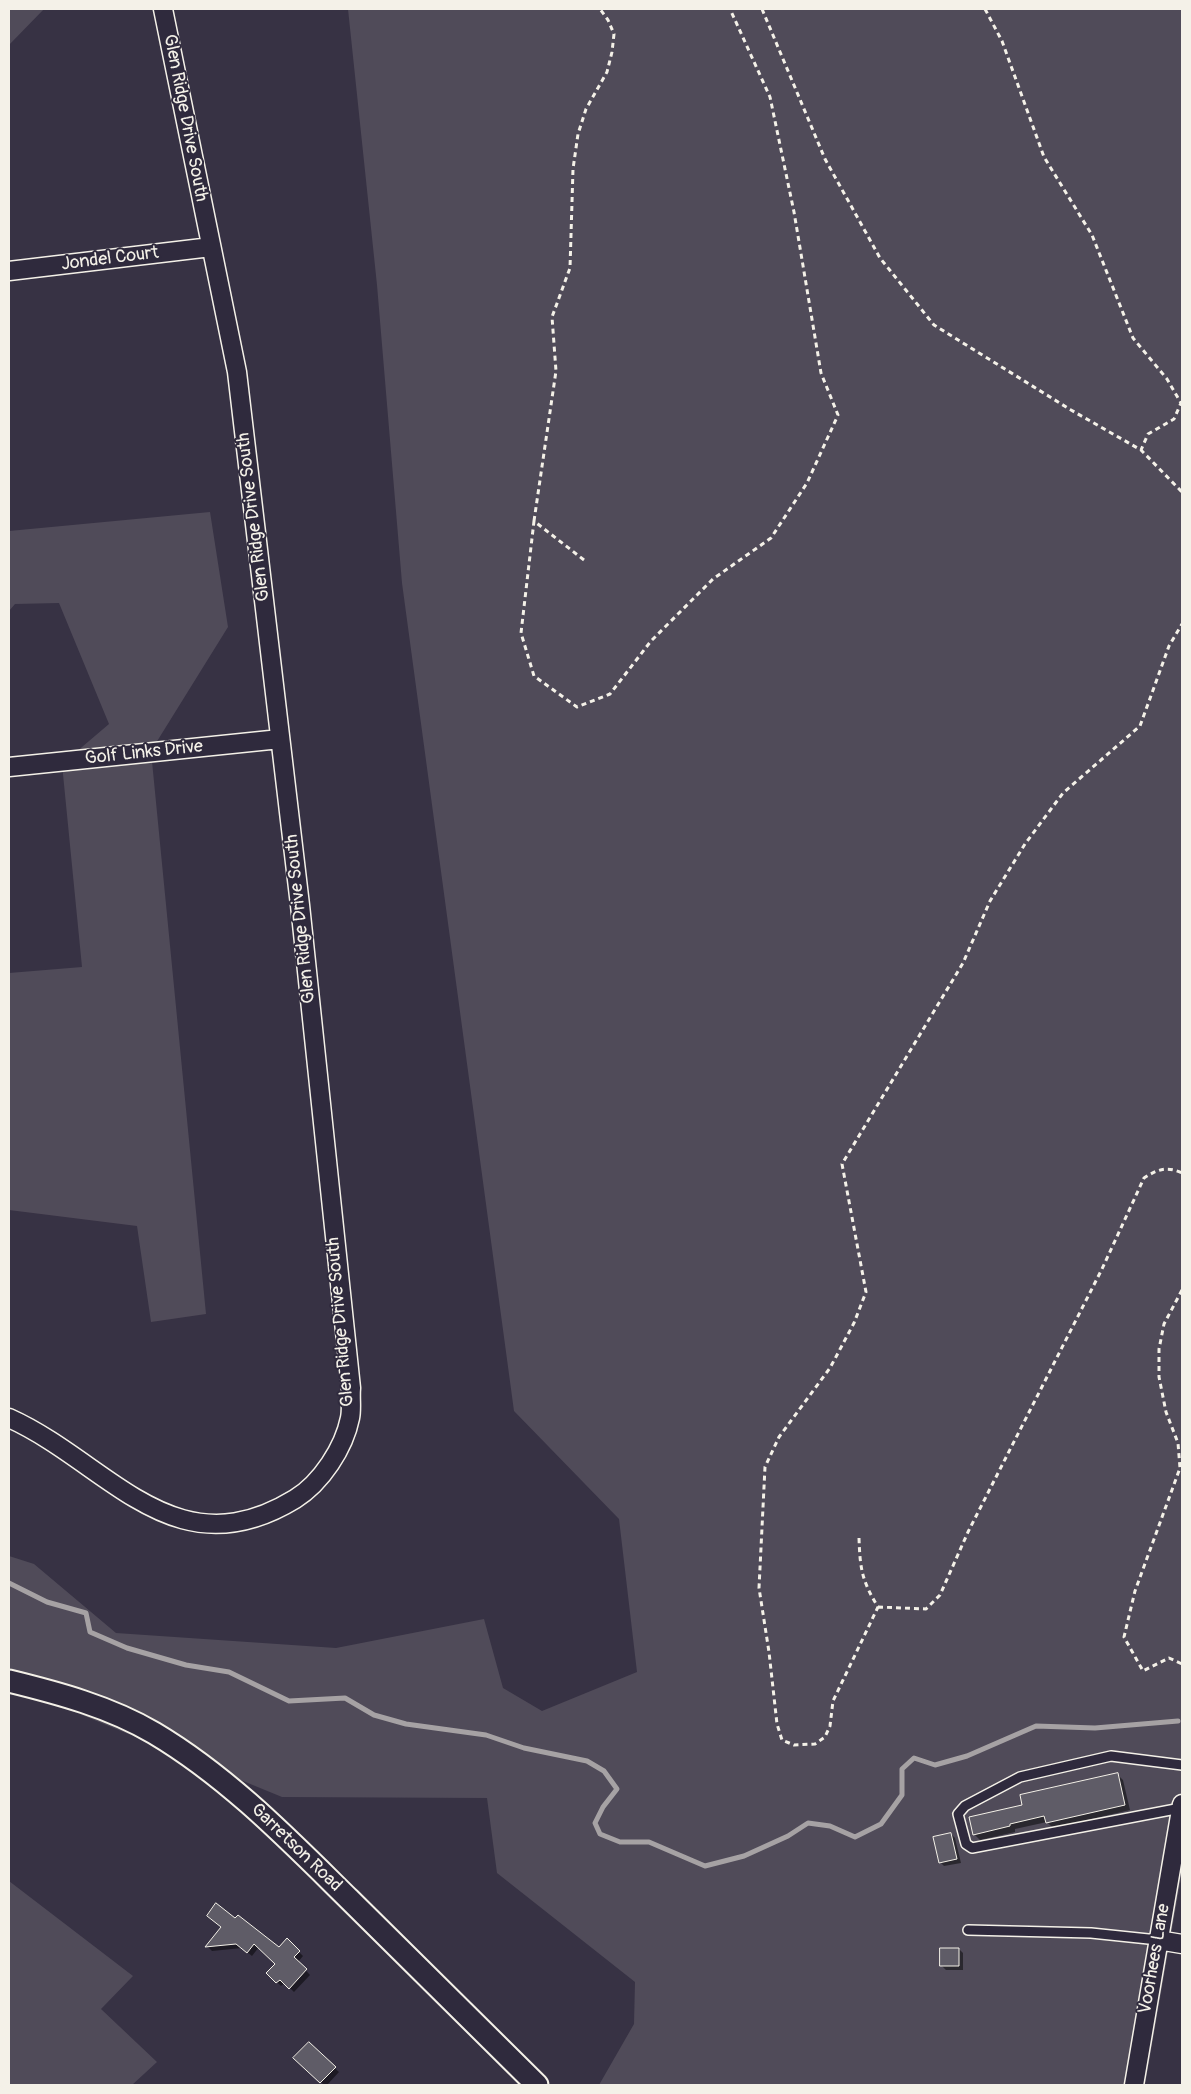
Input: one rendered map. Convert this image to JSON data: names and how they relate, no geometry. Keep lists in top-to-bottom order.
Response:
{
  "streets": {
    "street": [
      "Glen Ridge Drive South",
      "Jondel Court",
      "Golf Links Drive",
      "Garretson Road",
      "Voorhees Lane"
    ]
  },
  "crossings": [
    ["Glen Ridge Drive South", "Jondel Court"],
    ["Glen Ridge Drive South", "Golf Links Drive"]
  ]
}
